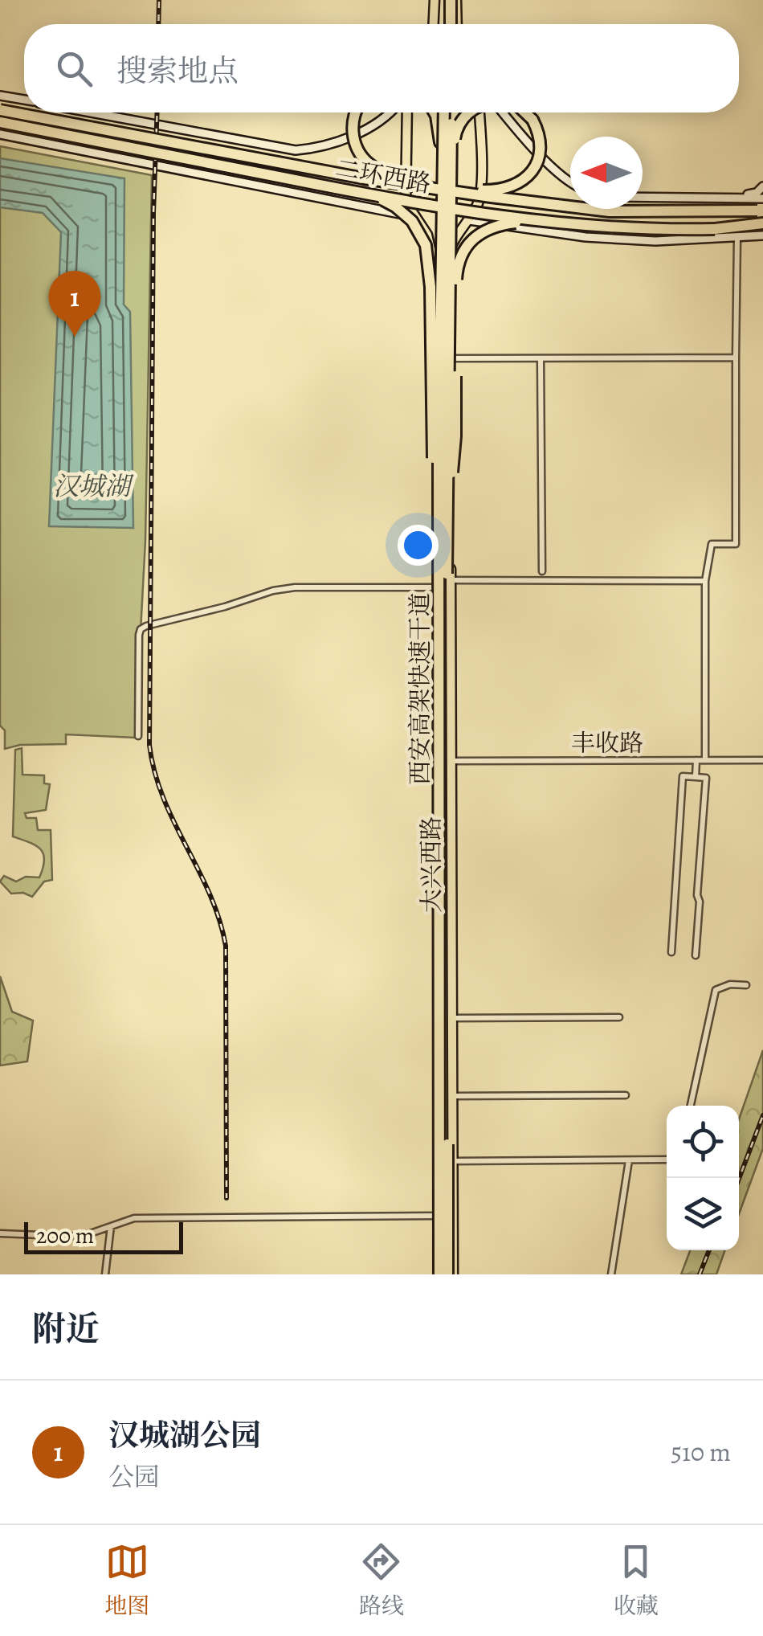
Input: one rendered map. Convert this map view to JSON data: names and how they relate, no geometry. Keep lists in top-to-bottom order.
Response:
{
  "streets": {
    "highway": ["二环西路", "西安高架快速干道"],
    "main road": ["大兴西路"],
    "street": ["丰收路"]
  },
  "crossings": [
    ["西安高架快速干道", "大兴西路"],
    ["丰收路", "大兴西路"]
  ],
  "water": ["汉城湖"],
  "scale_bar": "200 m",
  "north": "left",
  "page": {
    "search": "搜索地点",
    "pins": "1",
    "scale": "200 m",
    "heading": "附近",
    "list": [
      {
        "mark": "1",
        "name": "汉城湖公园",
        "note": "公园",
        "value": "510 m"
      }
    ],
    "nav": ["地图", "路线", "收藏"]
  }
}
